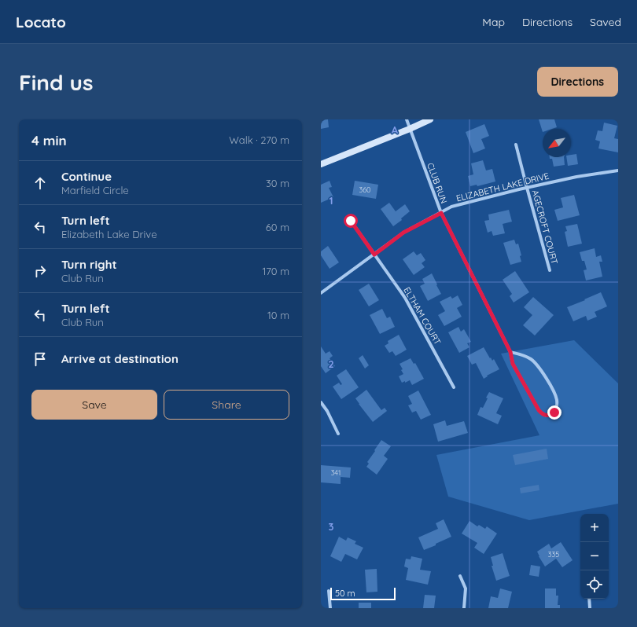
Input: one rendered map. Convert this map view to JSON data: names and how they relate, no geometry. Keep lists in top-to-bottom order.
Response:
{
  "streets": {
    "street": [
      "CLUB RUN",
      "ELIZABETH LAKE DRIVE",
      "AGECROFT COURT",
      "ELTHAM COURT"
    ]
  },
  "crossings": [
    ["CLUB RUN", "ELIZABETH LAKE DRIVE"],
    ["ELIZABETH LAKE DRIVE", "AGECROFT COURT"],
    ["ELIZABETH LAKE DRIVE", "ELTHAM COURT"]
  ],
  "house_numbers": ["360", "341", "335"],
  "scale_bar": "50 m",
  "north": "bottom left",
  "page": {
    "header": "Locato",
    "nav": ["Map", "Directions", "Saved"],
    "buttons": [
      "Directions",
      ["Save", "Share"]
    ],
    "title": "Find us",
    "heading": ["4 min", "Walk · 270 m"],
    "list": [
      ["Continue", "Marfield Circle", "30 m"],
      ["Turn left", "Elizabeth Lake Drive", "60 m"],
      ["Turn right", "Club Run", "170 m"],
      ["Turn left", "Club Run", "10 m"],
      "Arrive at destination"
    ],
    "map_buttons": ["+", "−"],
    "scale": "50 m"
  },
  "grid": {
    "columns": ["A"],
    "rows": ["1", "2", "3"]
  }
}
